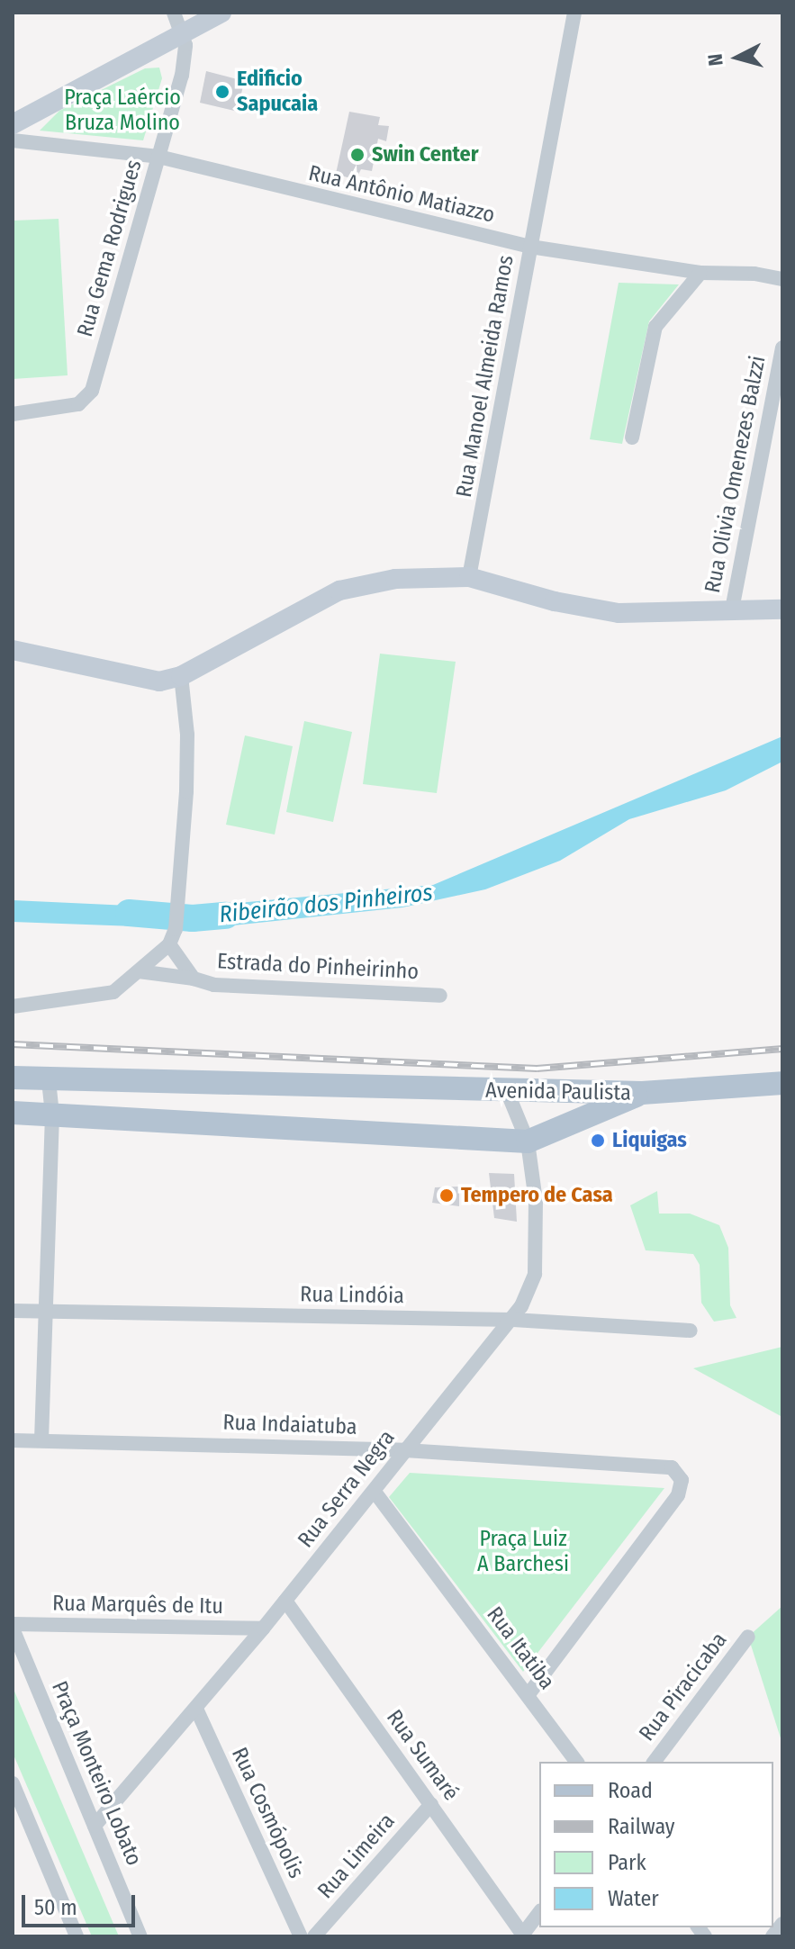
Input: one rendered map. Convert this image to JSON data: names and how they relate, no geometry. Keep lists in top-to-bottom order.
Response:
{
  "streets": {
    "main road": ["Avenida Paulista"],
    "street": [
      "Rua Antônio Matiazzo",
      "Rua Gema Rodrigues",
      "Rua Manoel Almeida Ramos",
      "Rua Olivia Omenezes Balzzi",
      "Estrada do Pinheirinho",
      "Rua Lindóia",
      "Rua Indaiatuba",
      "Rua Serra Negra",
      "Rua Marquês de Itu",
      "Rua Itatiba",
      "Rua Piracicaba",
      "Rua Sumaré",
      "Praça Monteiro Lobato",
      "Rua Cosmópolis",
      "Rua Limeira"
    ]
  },
  "crossings": [
    ["Rua Antônio Matiazzo", "Rua Gema Rodrigues"],
    ["Rua Antônio Matiazzo", "Rua Manoel Almeida Ramos"],
    ["Avenida Paulista", "Rua Serra Negra"],
    ["Rua Lindóia", "Rua Serra Negra"],
    ["Rua Indaiatuba", "Rua Serra Negra"],
    ["Rua Indaiatuba", "Rua Itatiba"],
    ["Rua Serra Negra", "Rua Marquês de Itu"],
    ["Rua Serra Negra", "Rua Itatiba"],
    ["Rua Serra Negra", "Rua Sumaré"],
    ["Rua Serra Negra", "Praça Monteiro Lobato"],
    ["Rua Serra Negra", "Rua Cosmópolis"],
    ["Rua Marquês de Itu", "Praça Monteiro Lobato"],
    ["Rua Sumaré", "Rua Limeira"]
  ],
  "water": ["Ribeirão dos Pinheiros"],
  "parks": ["Praça Laércio Bruza Molino", "Praça Luiz A Barchesi"],
  "places": [
    "Edificio Sapucaia",
    "Swin Center",
    "Liquigas",
    "Tempero de Casa"
  ],
  "legend": [
    "Road",
    "Railway",
    "Park",
    "Water"
  ],
  "scale_bar": "50 m",
  "north": "left"
}
